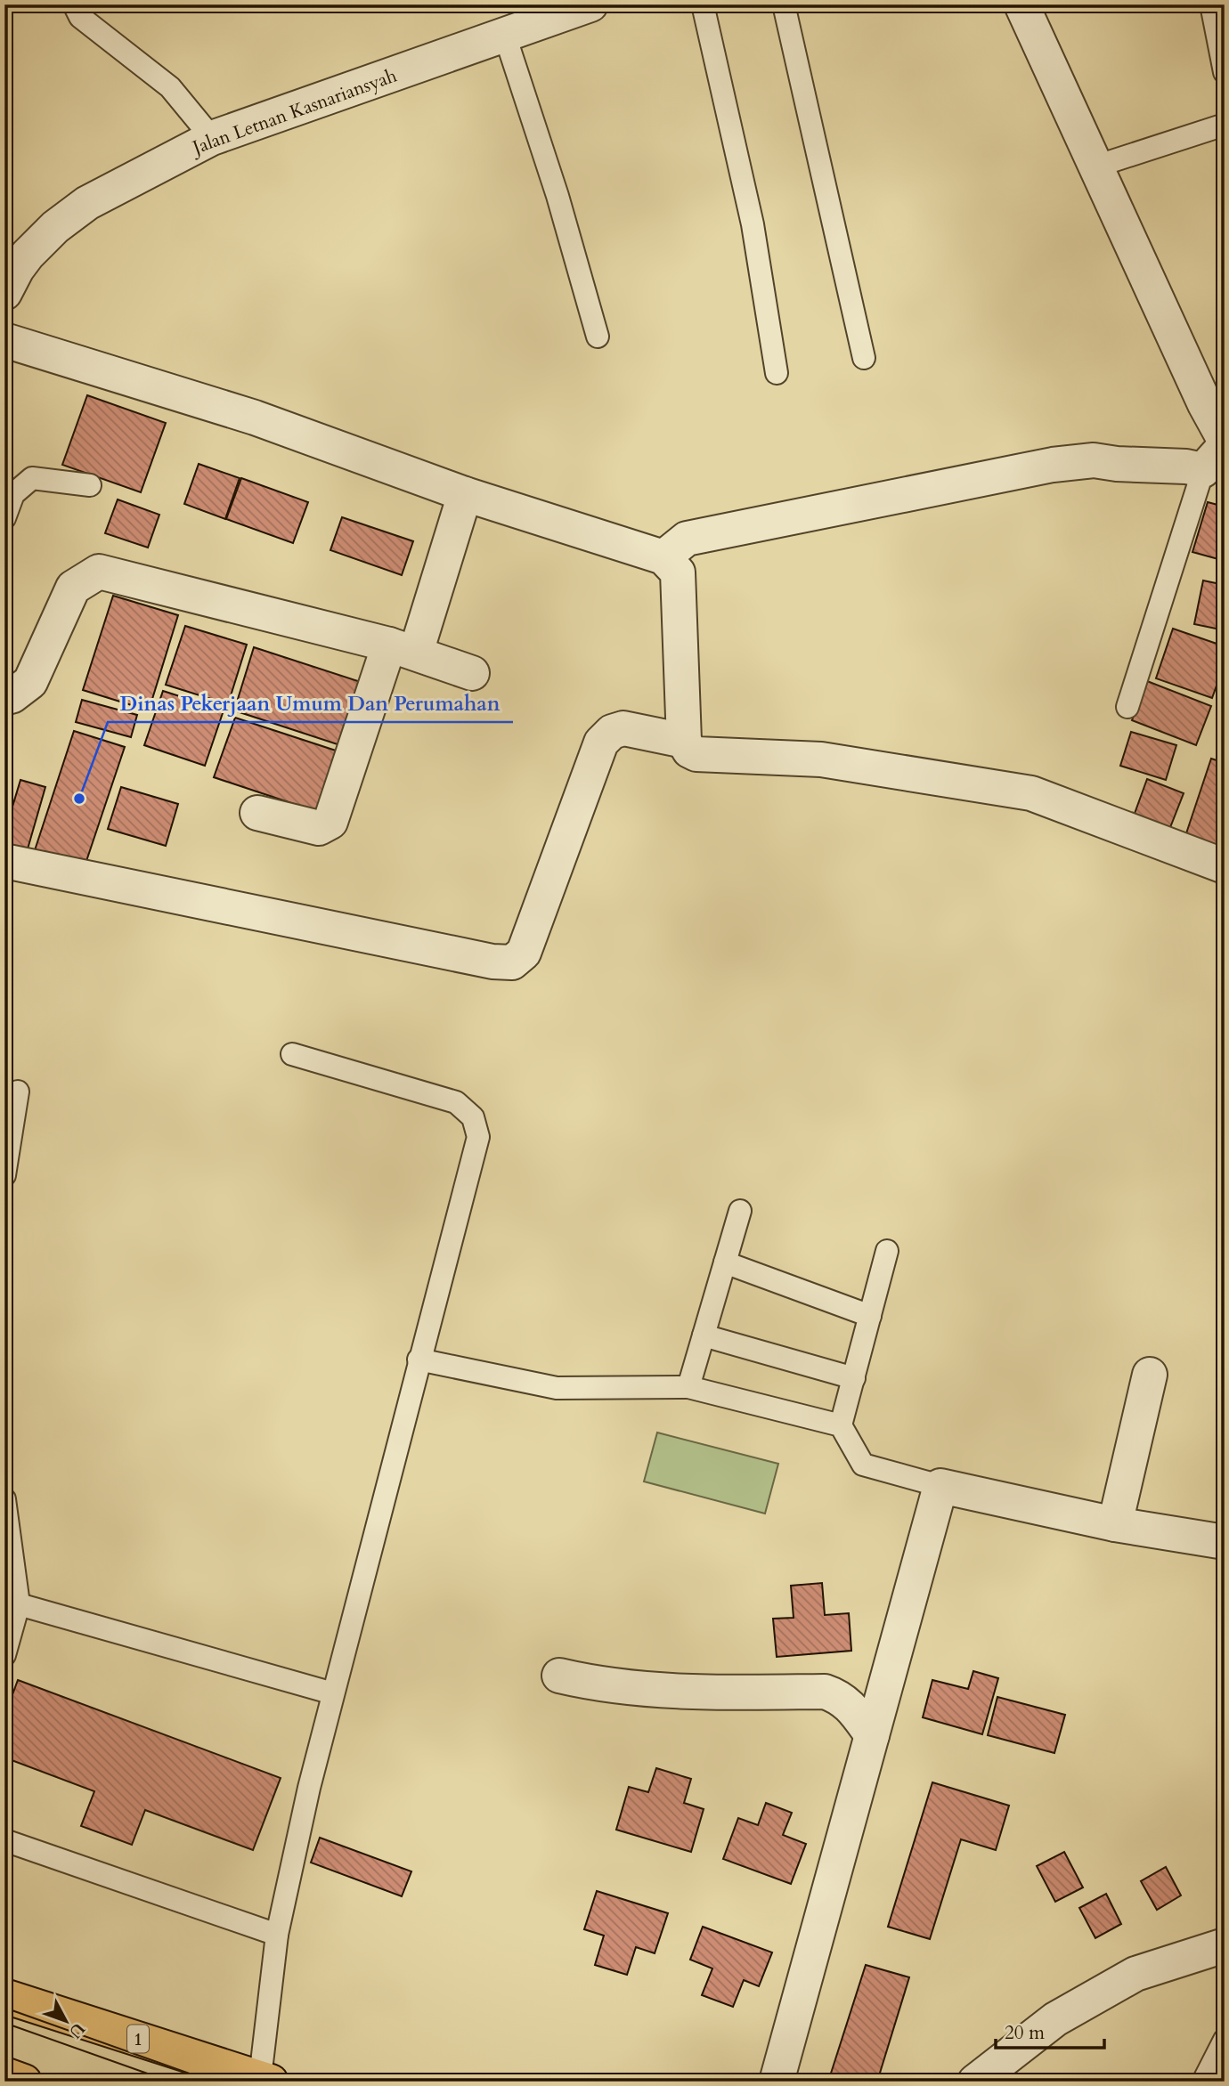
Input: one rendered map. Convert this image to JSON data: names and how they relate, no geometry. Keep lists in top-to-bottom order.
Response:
{
  "streets": {
    "highway": ["1"],
    "street": ["Jalan Letnan Kasnariansyah"]
  },
  "places": ["Dinas Pekerjaan Umum Dan Perumahan"],
  "scale_bar": "20 m",
  "north": "bottom right"
}
